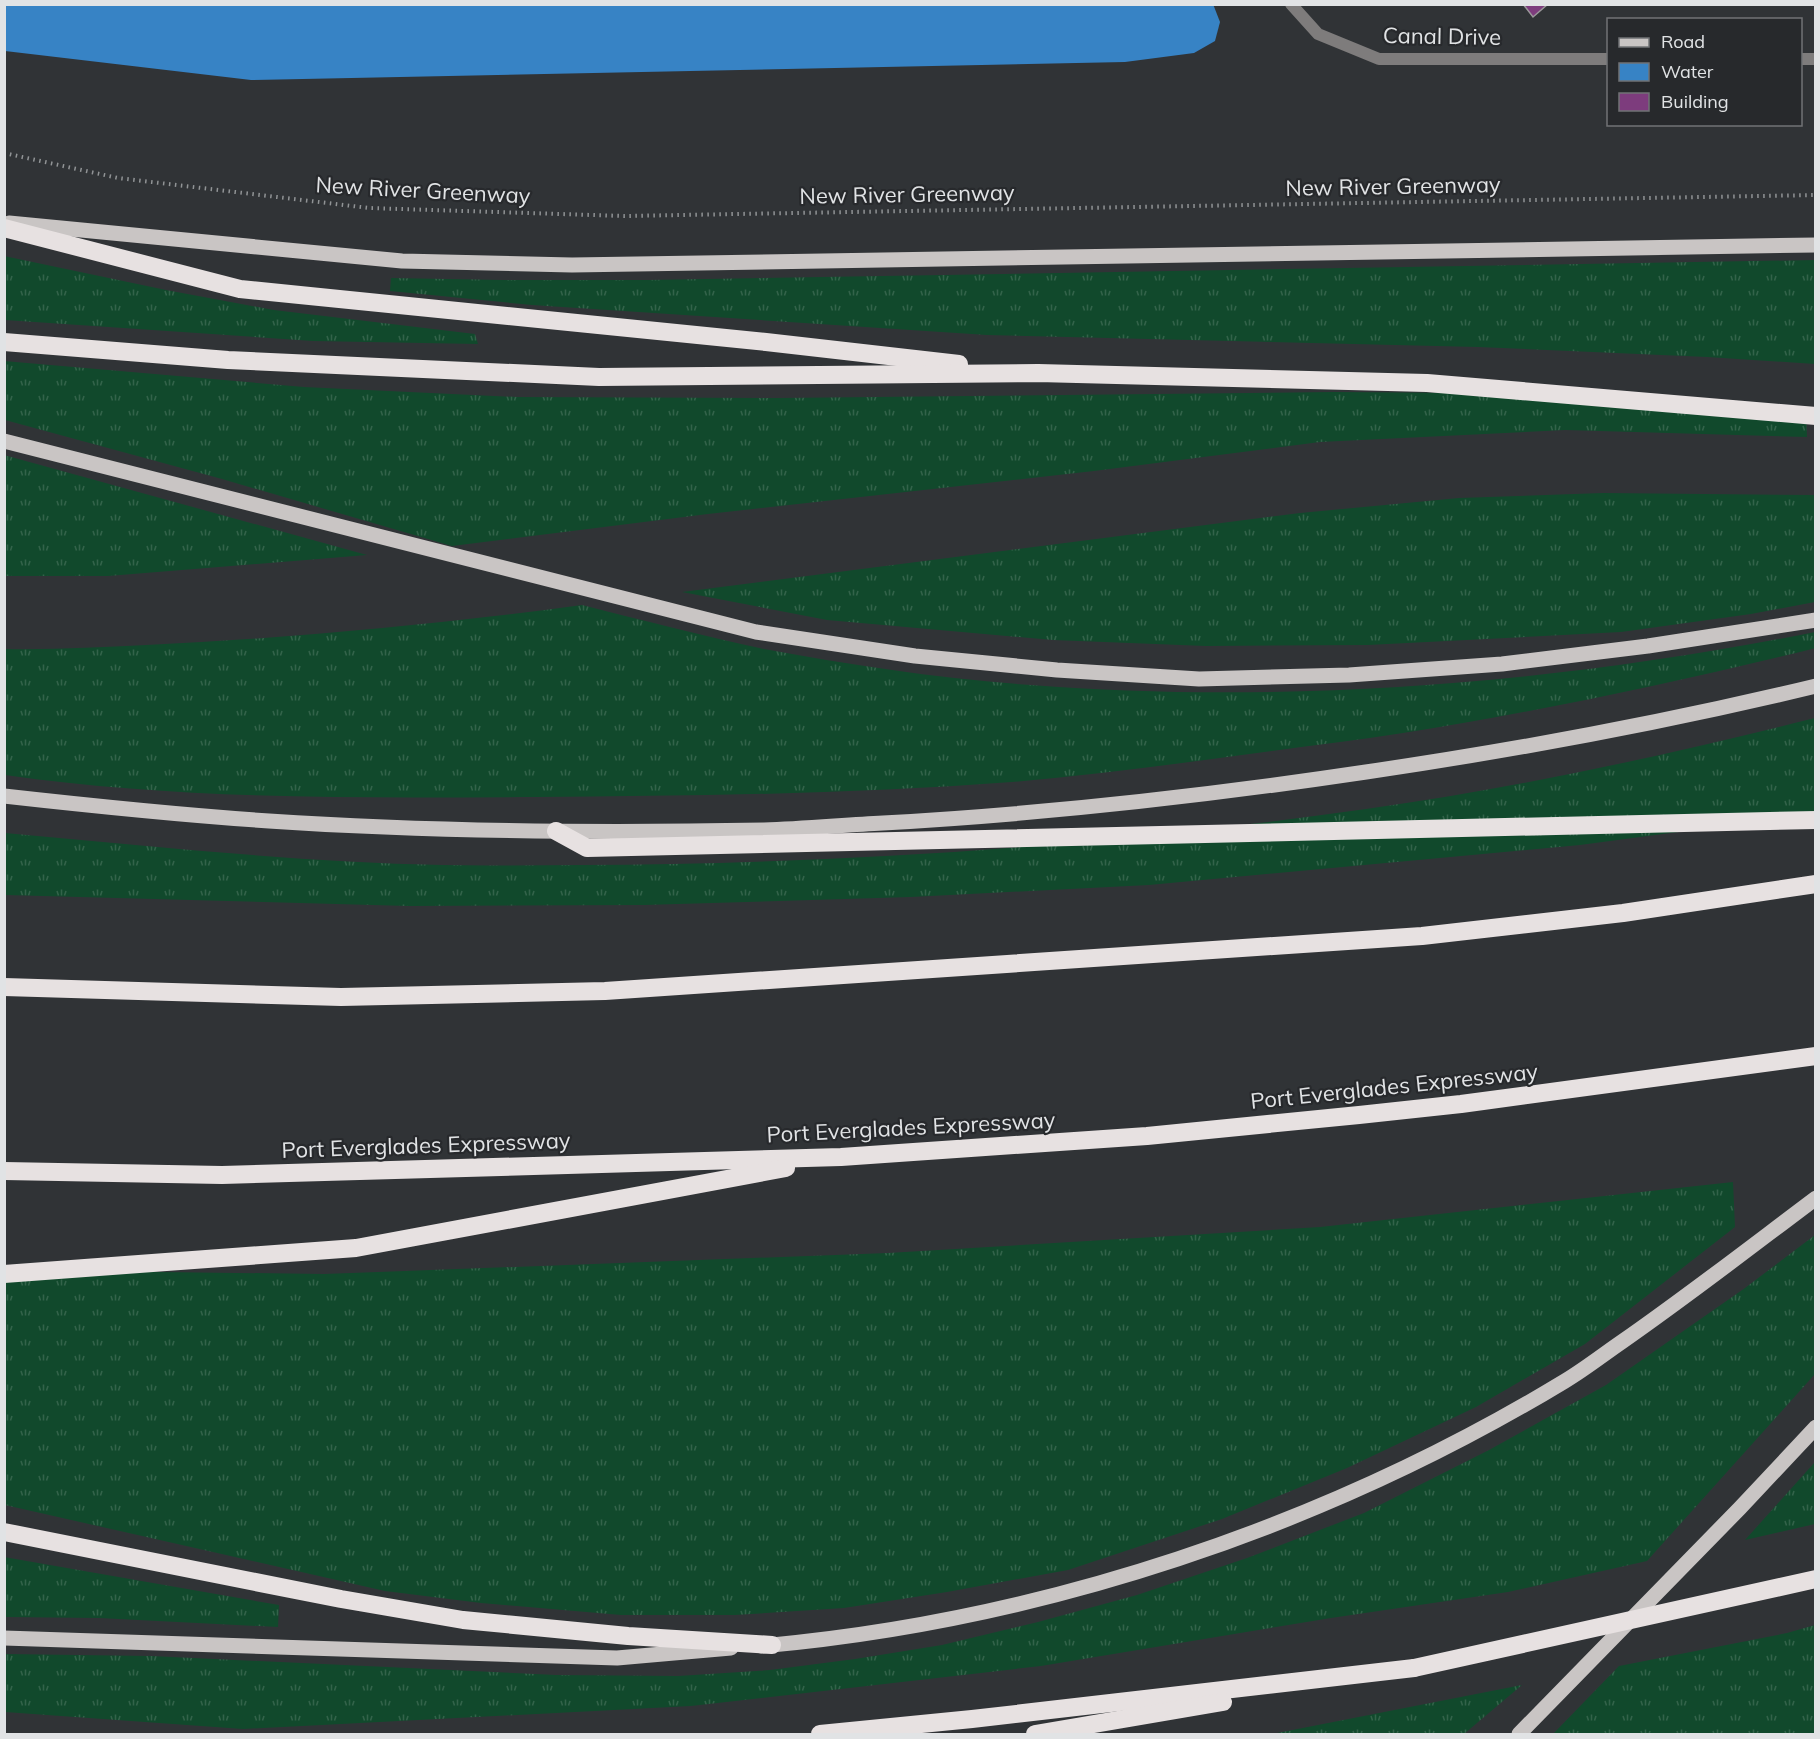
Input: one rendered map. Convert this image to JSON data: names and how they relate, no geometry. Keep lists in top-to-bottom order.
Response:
{
  "streets": {
    "highway": ["Port Everglades Expressway"],
    "street": ["Canal Drive"],
    "path": ["New River Greenway"]
  },
  "legend": ["Road", "Water", "Building"]
}
